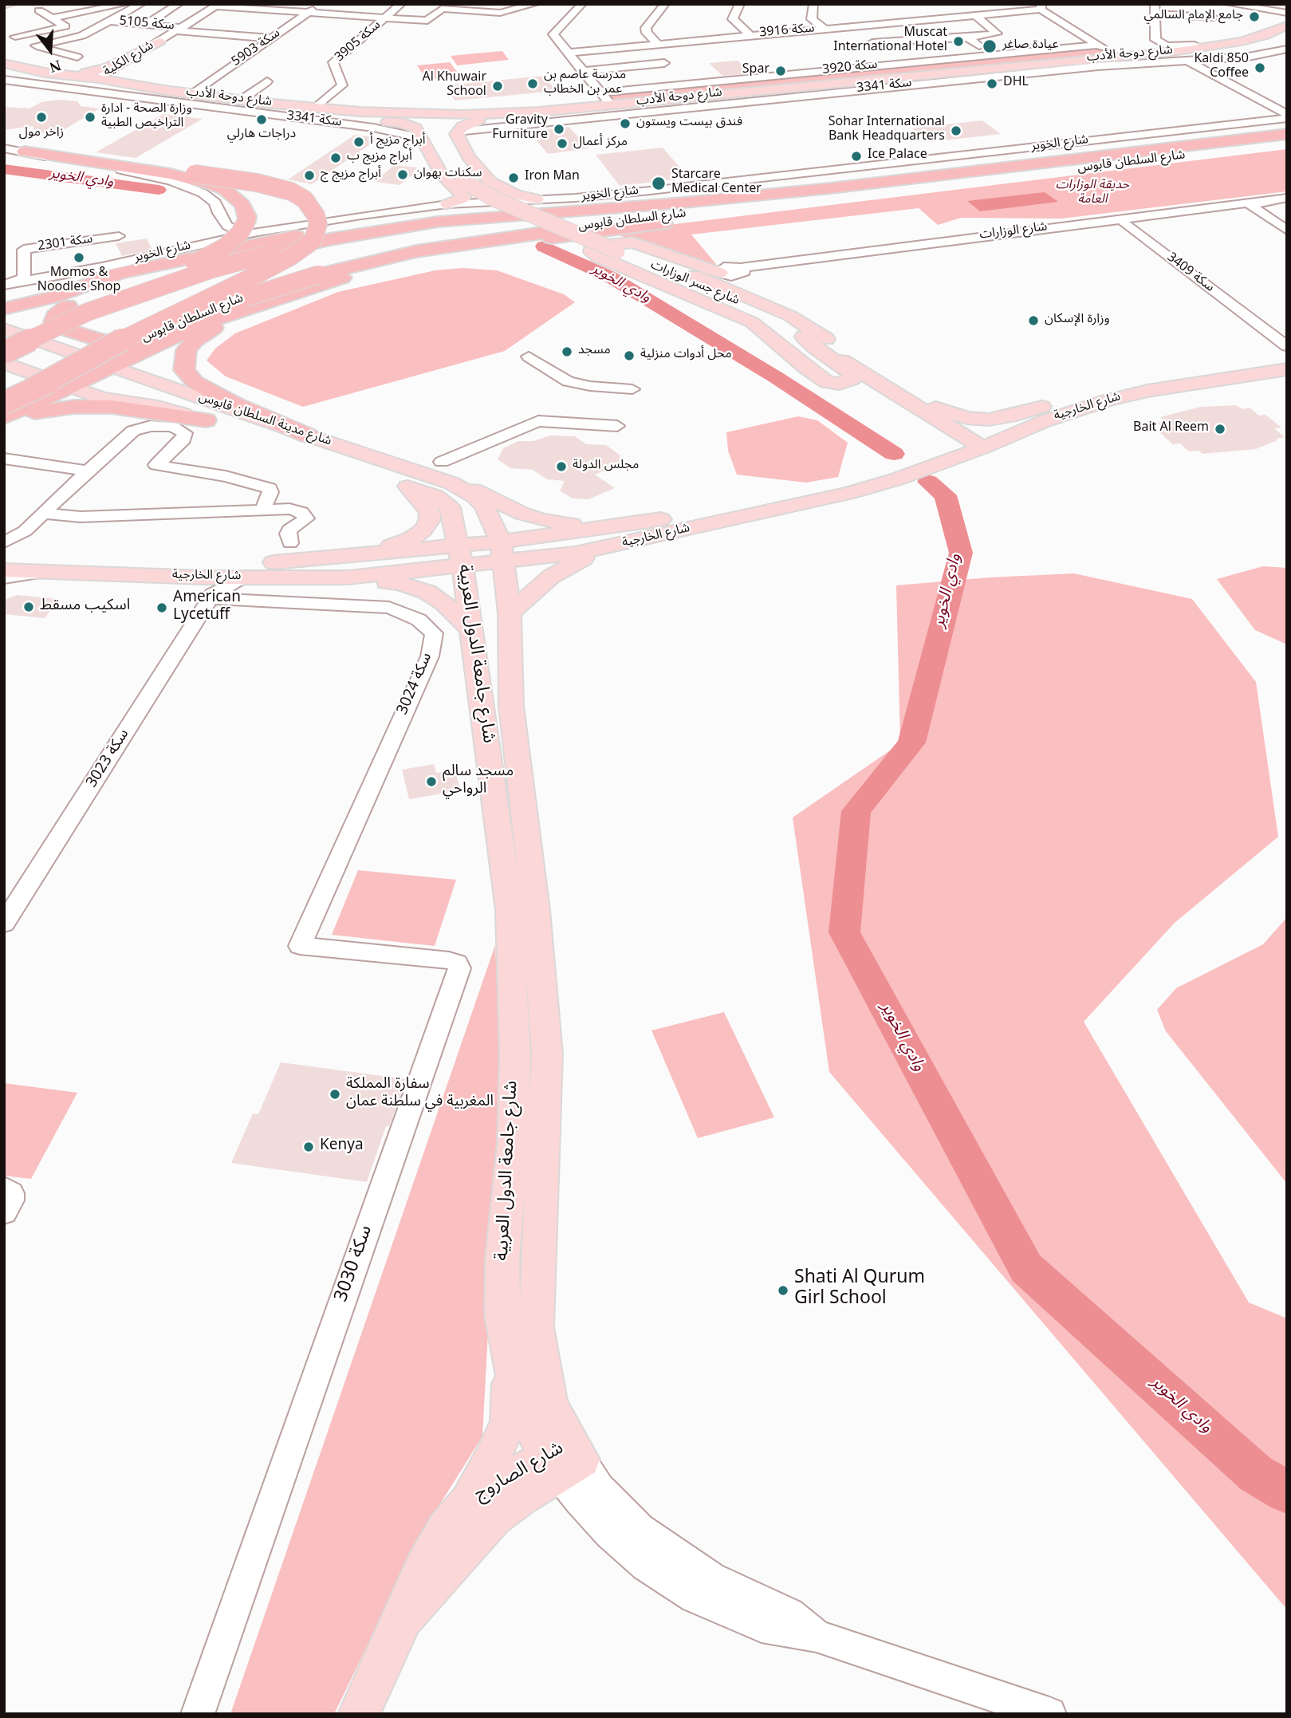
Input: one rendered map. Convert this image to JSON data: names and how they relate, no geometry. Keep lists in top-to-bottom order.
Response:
{
  "streets": {
    "highway": ["شارع السلطان قابوس"],
    "main road": [
      "شارع دوحة الأدب",
      "شارع جسر الوزارات",
      "شارع الخارجية",
      "شارع مدينة السلطان قابوس",
      "شارع جامعة الدول العربية",
      "شارع الصاروج"
    ],
    "street": [
      "سكة 5105",
      "سكة 3916",
      "سكة 3905",
      "سكة 5903",
      "شارع الكلية",
      "سكة 3920",
      "سكة 3341",
      "شارع الخوير",
      "شارع الوزارات",
      "سكة 2301",
      "سكة 3409",
      "سكة 3024",
      "سكة 3023",
      "سكة 3030"
    ]
  },
  "crossings": [
    ["سكة 5105", "سكة 5903"],
    ["سكة 5105", "شارع الكلية"],
    ["سكة 3905", "شارع دوحة الأدب"],
    ["سكة 5903", "شارع دوحة الأدب"],
    ["شارع دوحة الأدب", "شارع الكلية"],
    ["شارع دوحة الأدب", "سكة 3341"],
    ["شارع دوحة الأدب", "شارع جسر الوزارات"],
    ["سكة 3341", "شارع جسر الوزارات"],
    ["شارع الخوير", "سكة 2301"],
    ["شارع الوزارات", "سكة 3409"],
    ["شارع جسر الوزارات", "شارع الخارجية"],
    ["شارع الخارجية", "شارع مدينة السلطان قابوس"],
    ["شارع الخارجية", "شارع جامعة الدول العربية"],
    ["شارع الخارجية", "سكة 3024"],
    ["شارع الخارجية", "سكة 3023"],
    ["شارع مدينة السلطان قابوس", "شارع جامعة الدول العربية"],
    ["شارع جامعة الدول العربية", "شارع الصاروج"],
    ["سكة 3024", "سكة 3023"],
    ["سكة 3024", "سكة 3030"]
  ],
  "water": ["وادي الخوير"],
  "parks": ["حديقة الوزارات العامة"],
  "places": [
    "جامع الإمام السالمي",
    "Muscat International Hotel",
    "عيادة صاغر",
    "Kaldi 850 Coffee",
    "Spar",
    "مدرسة عاصم بن عمر بن الخطاب",
    "DHL",
    "Al Khuwair School",
    "زاخر مول",
    "وزارة الصحة - ادارة التراخيص الطبية",
    "دراجات هارلي",
    "فندق بيست ويستون",
    "Gravity Furniture",
    "Sohar International Bank Headquarters",
    "أبراج مزيج أ",
    "مركز أعمال",
    "Ice Palace",
    "أبراج مزيج ب",
    "سكنات بهوان",
    "أبراج مزيج ج",
    "Iron Man",
    "Starcare Medical Center",
    "Momos & Noodles Shop",
    "وزارة الإسكان",
    "مسجد",
    "محل أدوات منزلية",
    "Bait Al Reem",
    "مجلس الدولة",
    "اسكيب مسقط",
    "American Lycetuff",
    "مسجد سالم الرواحي",
    "سفارة المملكة المغربية في سلطنة عمان",
    "Kenya",
    "Shati Al Qurum Girl School"
  ],
  "north": "bottom"
}
